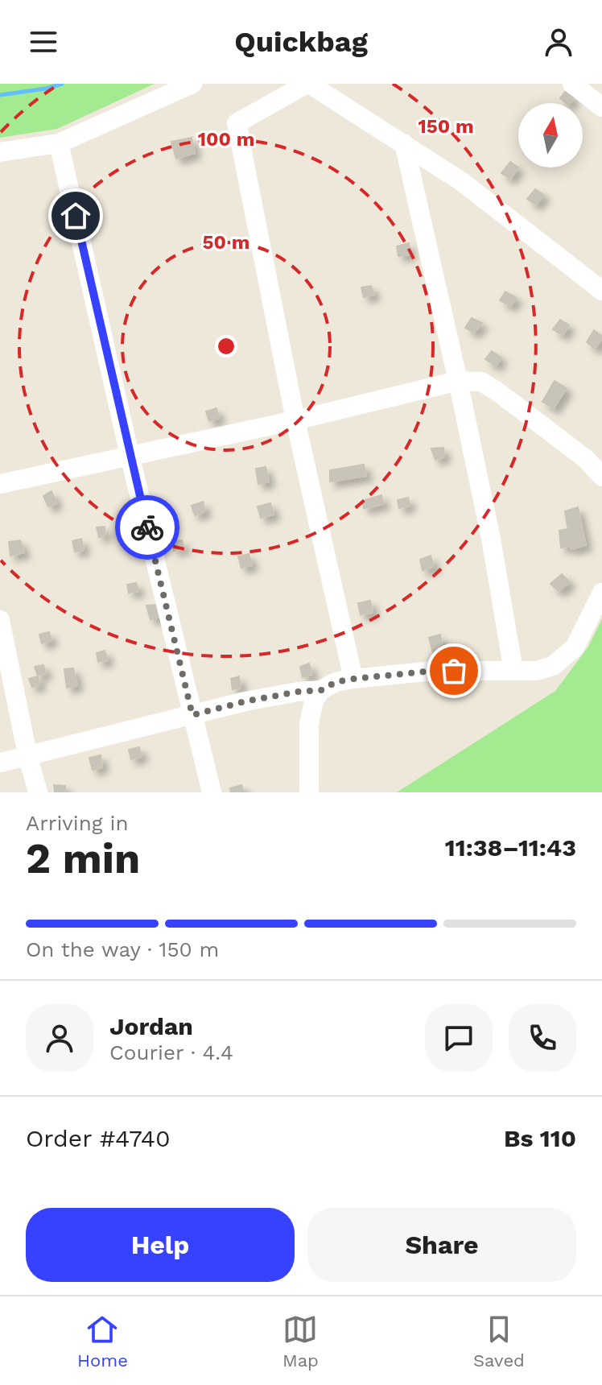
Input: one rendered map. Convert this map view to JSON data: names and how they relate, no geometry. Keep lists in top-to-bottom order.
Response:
{
  "north": "top",
  "page": {
    "header": "Quickbag",
    "heading": ["2 min", "Arriving in", "11:38–11:43"],
    "panel": [
      "Jordan",
      "Courier · 4.4",
      "Order #4740",
      "Bs 110"
    ],
    "bar": "On the way · 150 m",
    "buttons": ["Help", "Share"],
    "tabs": ["Home", "Map", "Saved"]
  },
  "rings": ["150 m", "100 m", "50 m"]
}
